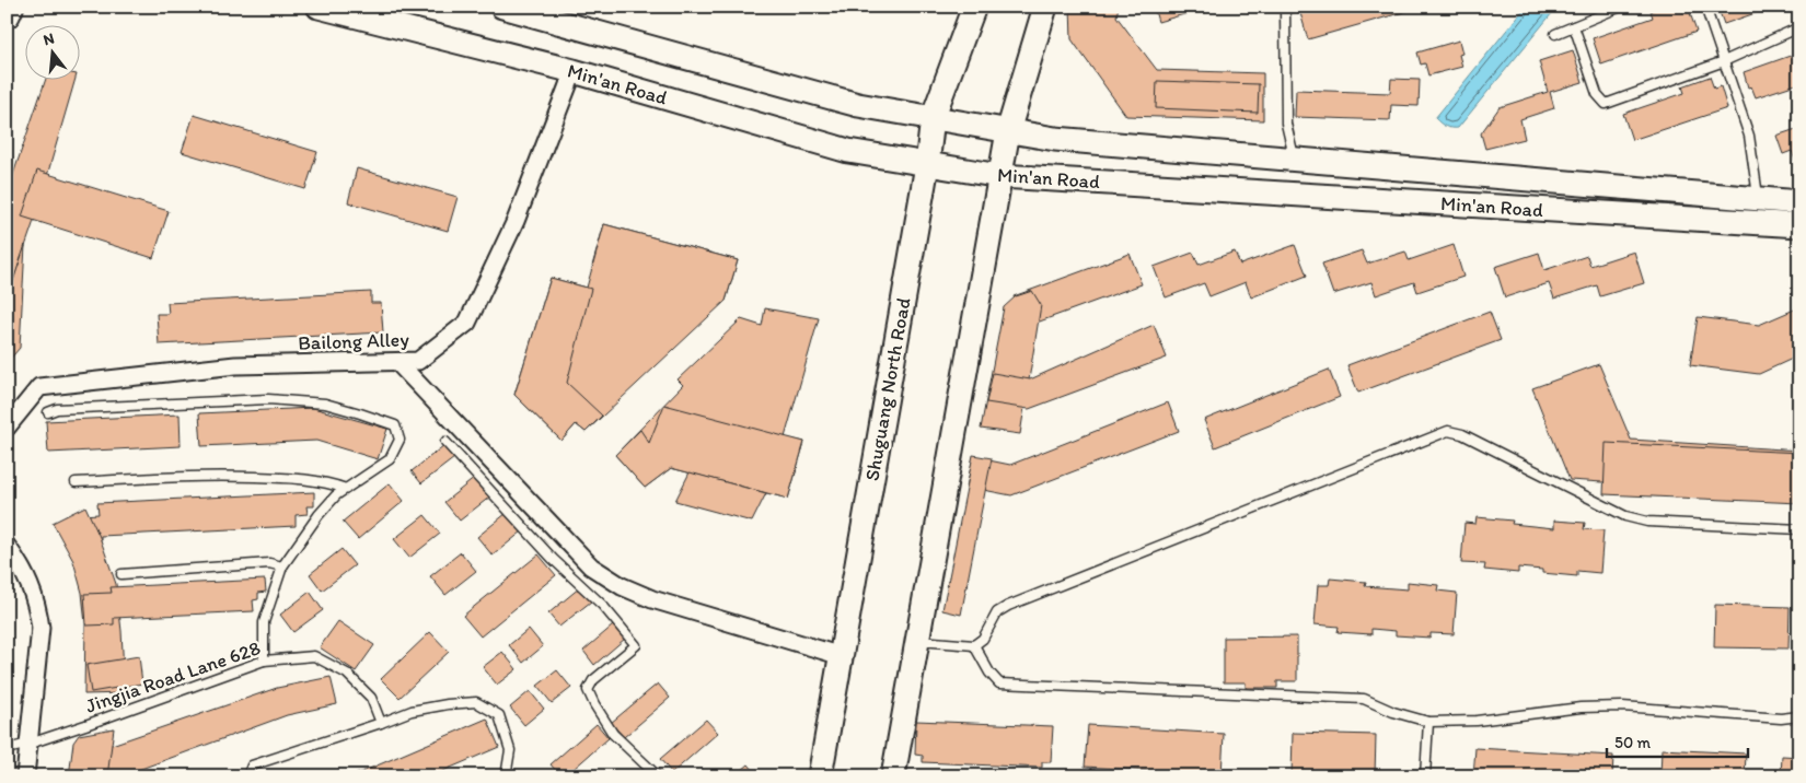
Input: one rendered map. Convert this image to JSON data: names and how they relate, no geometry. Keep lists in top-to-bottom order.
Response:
{
  "streets": {
    "main road": ["Min'an Road", "Shuguang North Road"],
    "street": ["Bailong Alley"],
    "lane": ["Jingjia Road Lane 628"]
  },
  "crossings": [
    ["Min'an Road", "Bailong Alley"],
    ["Min'an Road", "Shuguang North Road"]
  ],
  "scale_bar": "50 m",
  "north": "top"
}
